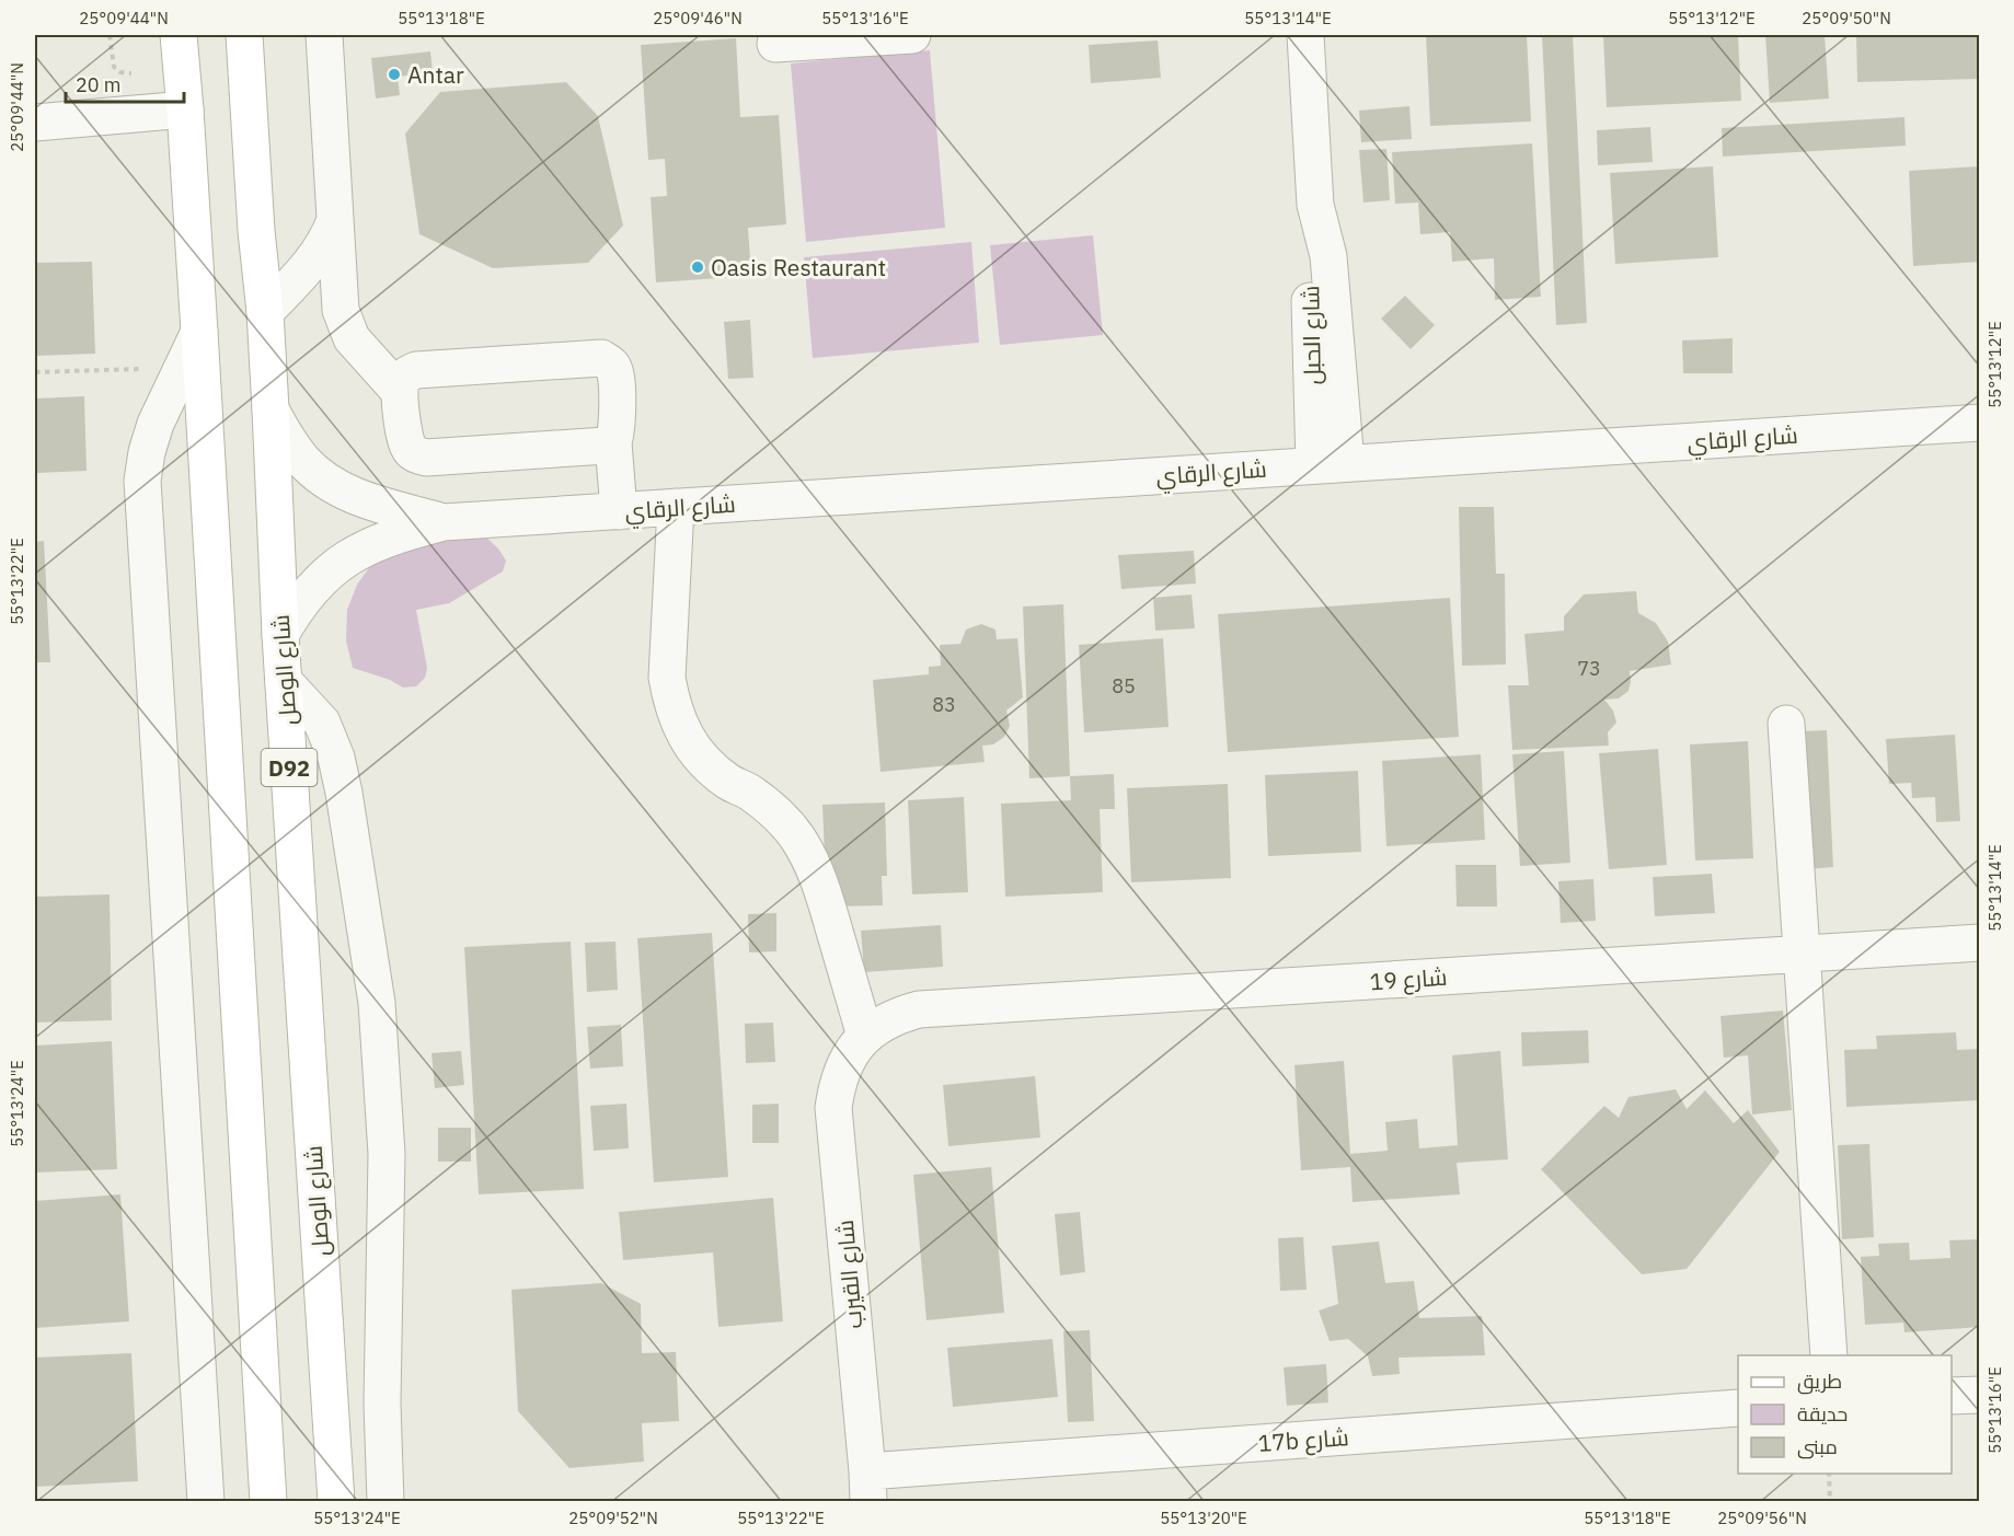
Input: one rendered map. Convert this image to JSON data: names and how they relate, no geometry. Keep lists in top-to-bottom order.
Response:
{
  "streets": {
    "main road": ["شارع الوصل", "D92"],
    "street": [
      "شارع الحبل",
      "شارع الرقاي",
      "شارع 19",
      "شارع القيرب",
      "17b شارع"
    ]
  },
  "crossings": [
    ["شارع الحبل", "شارع الرقاي"],
    ["شارع الرقاي", "شارع الوصل"],
    ["شارع 19", "شارع القيرب"],
    ["شارع القيرب", "17b شارع"]
  ],
  "places": ["Antar", "Oasis Restaurant"],
  "house_numbers": ["73", "85", "83"],
  "legend": ["طريق", "حديقة", "مبنى"],
  "scale_bar": "20 m",
  "coordinates": [
    "25°09'44\"N",
    "55°13'18\"E",
    "25°09'46\"N",
    "55°13'16\"E",
    "55°13'14\"E",
    "55°13'12\"E",
    "25°09'50\"N",
    "55°13'22\"E",
    "55°13'24\"E",
    "25°09'52\"N",
    "55°13'20\"E",
    "25°09'56\"N"
  ]
}
